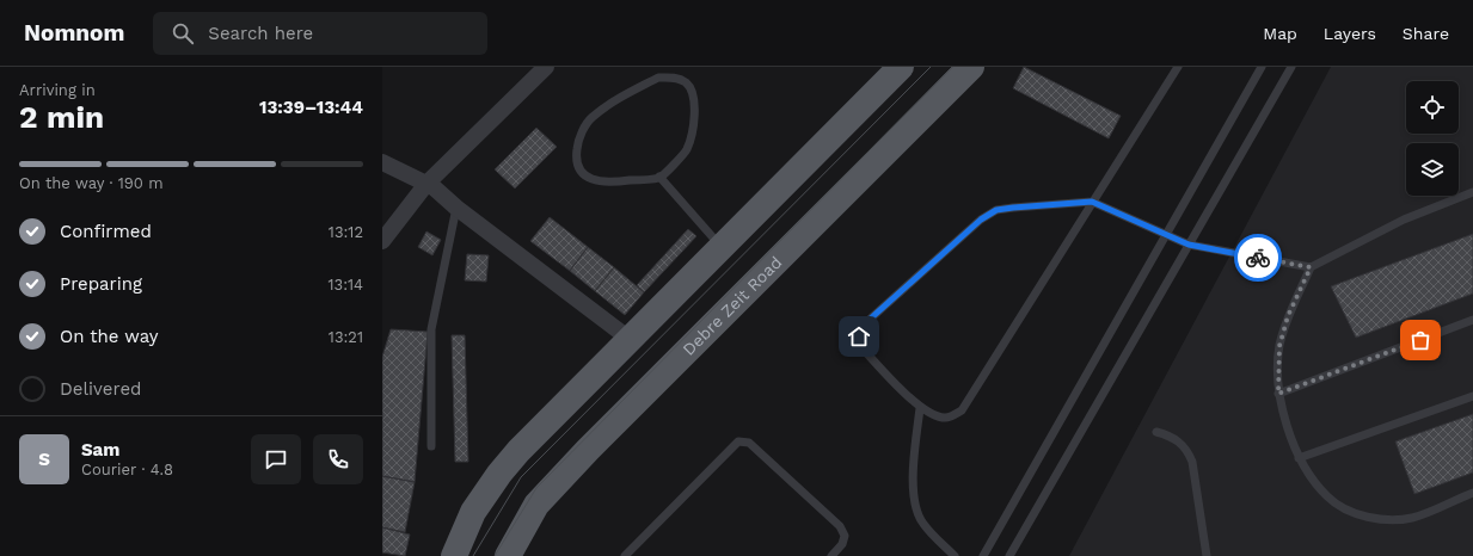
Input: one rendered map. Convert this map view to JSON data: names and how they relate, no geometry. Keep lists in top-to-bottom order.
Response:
{
  "streets": {
    "main road": ["Debre Zeit Road"]
  },
  "page": {
    "header": "Nomnom",
    "search": "Search here",
    "nav": ["Map", "Layers", "Share"],
    "heading": ["2 min", "Arriving in", "13:39–13:44"],
    "panel": ["Sam", "Courier · 4.8"],
    "bar": "On the way · 190 m",
    "list": [
      ["Confirmed", "13:12"],
      ["Preparing", "13:14"],
      ["On the way", "13:21"],
      "Delivered"
    ],
    "round": "S"
  }
}
